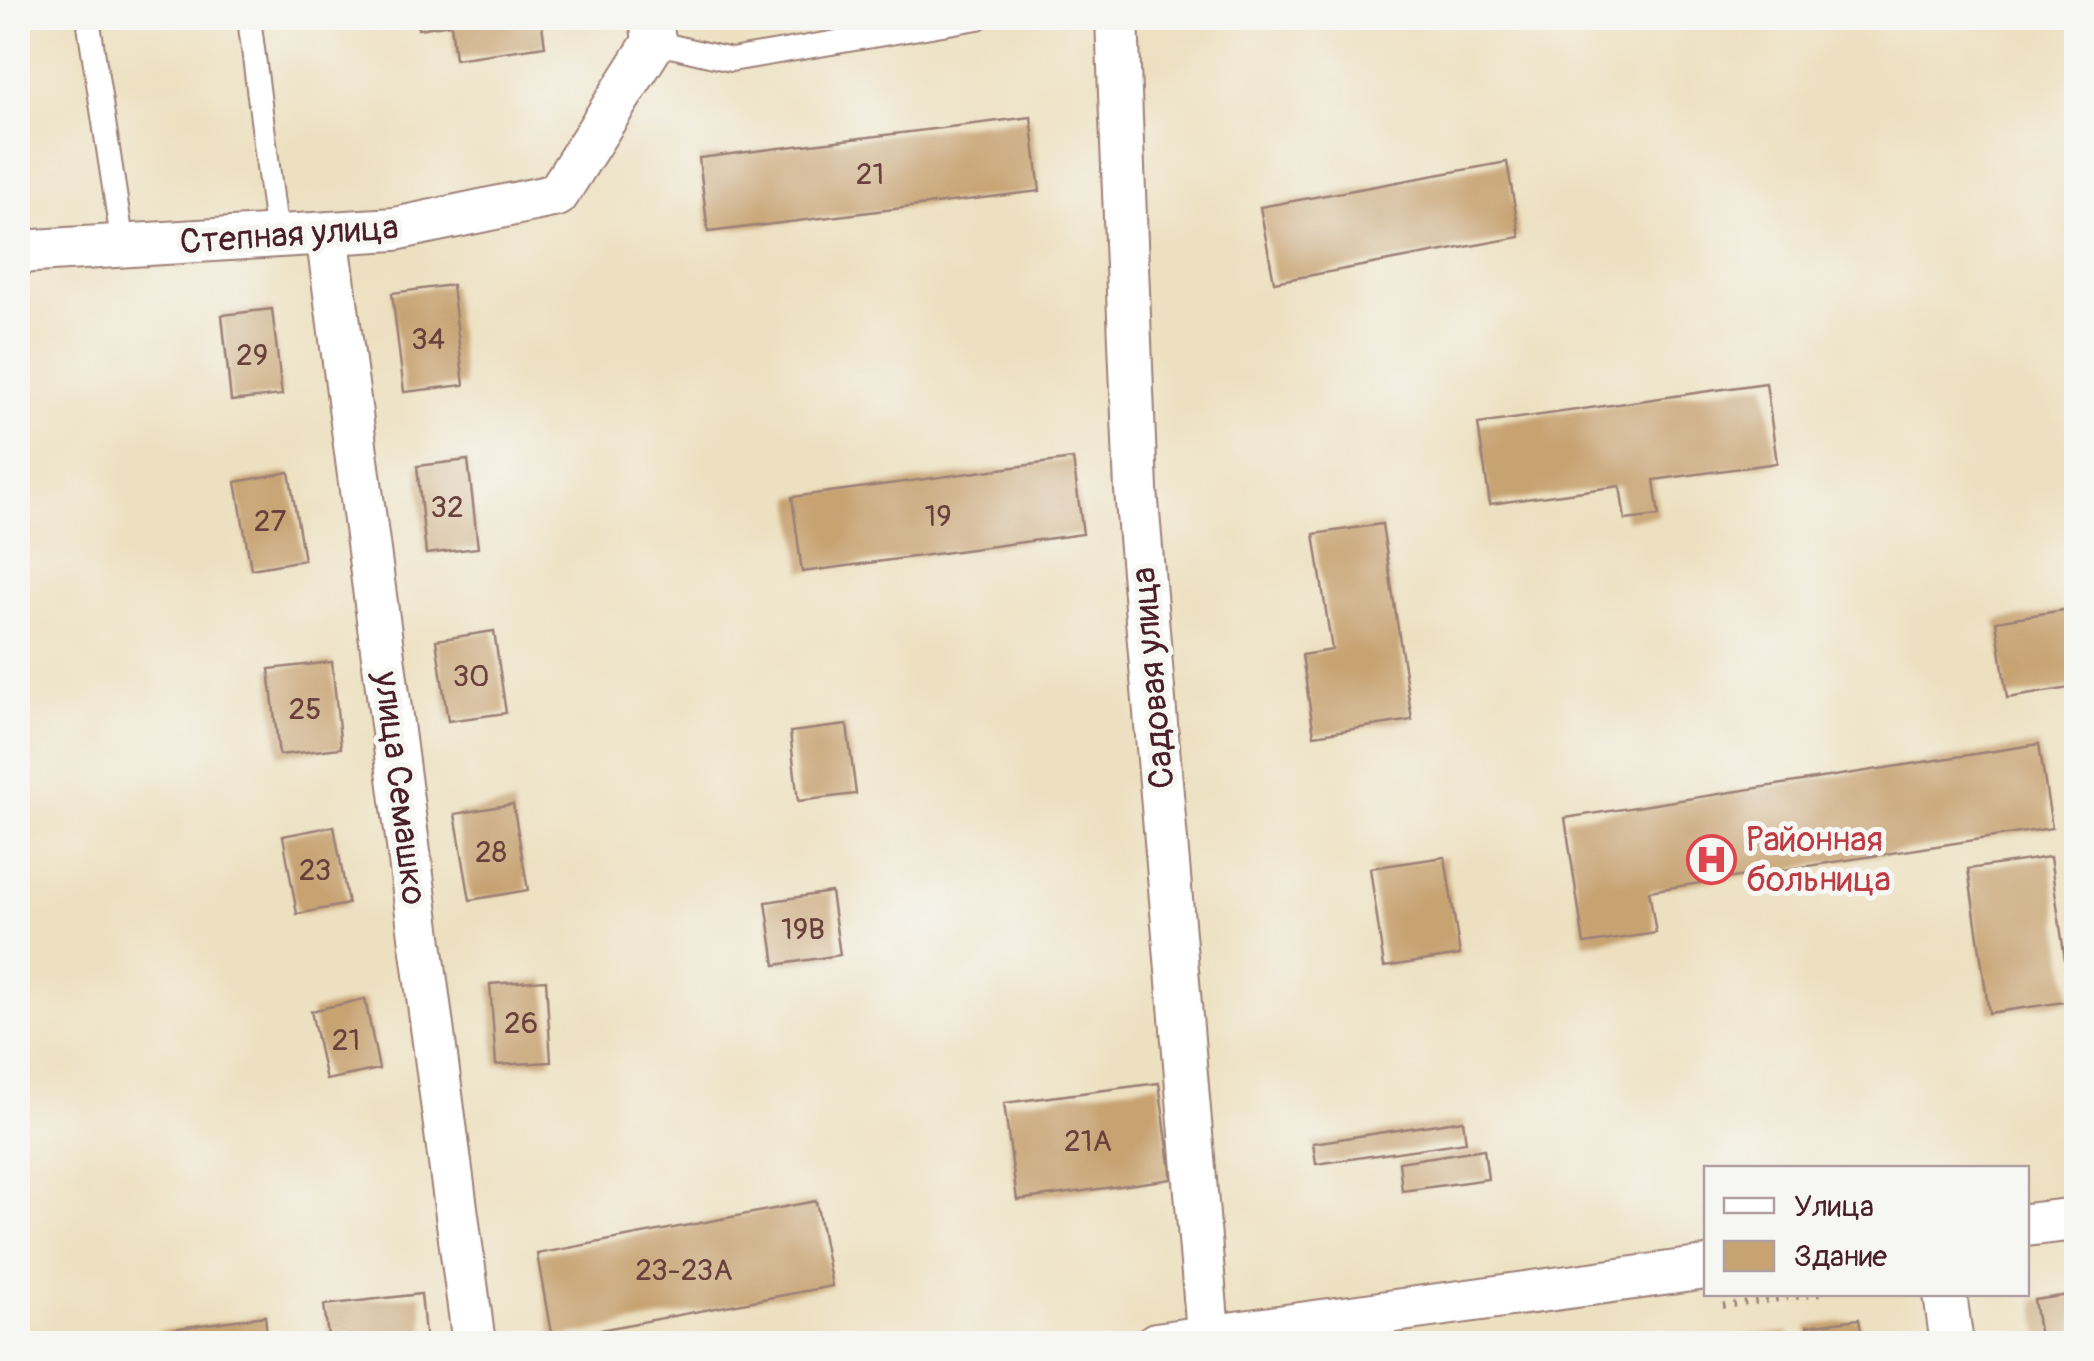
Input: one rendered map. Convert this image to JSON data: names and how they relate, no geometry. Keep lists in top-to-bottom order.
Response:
{
  "streets": {
    "street": ["Степная улица", "Садовая улица", "улица Семашко"]
  },
  "crossings": [
    ["Степная улица", "улица Семашко"]
  ],
  "places": {
    "hospital": ["Районная больница"]
  },
  "house_numbers": [
    "21",
    "34",
    "29",
    "32",
    "19",
    "27",
    "30",
    "25",
    "28",
    "23",
    "19В",
    "26",
    "21",
    "21А",
    "23-23А"
  ],
  "legend": ["Улица", "Здание"]
}
